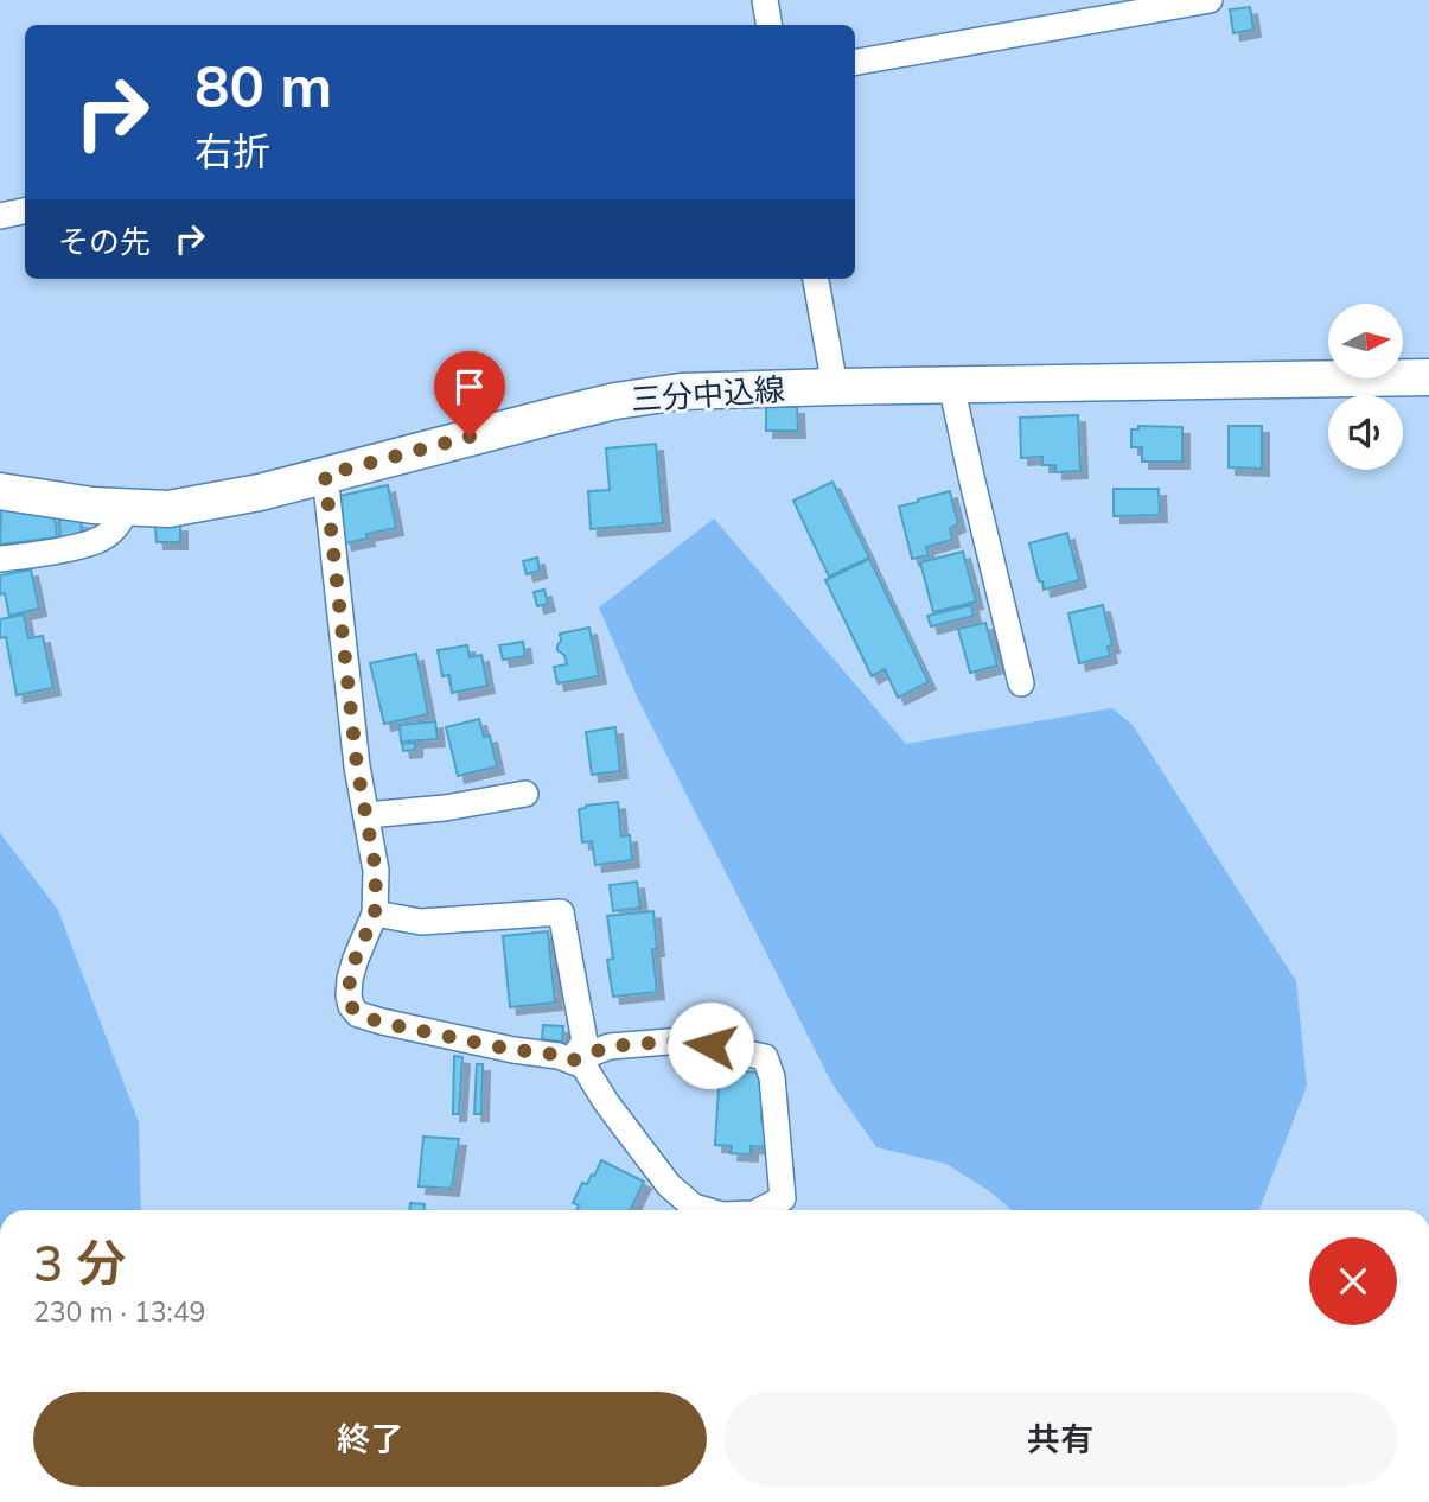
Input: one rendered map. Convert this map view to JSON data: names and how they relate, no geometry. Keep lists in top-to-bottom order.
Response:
{
  "streets": {
    "main road": ["三分中込線"]
  },
  "north": "right",
  "page": {
    "turn": ["80 m", "右折"],
    "then": "その先",
    "heading": ["3 分", "230 m · 13:49"],
    "buttons": ["終了", "共有"]
  }
}
